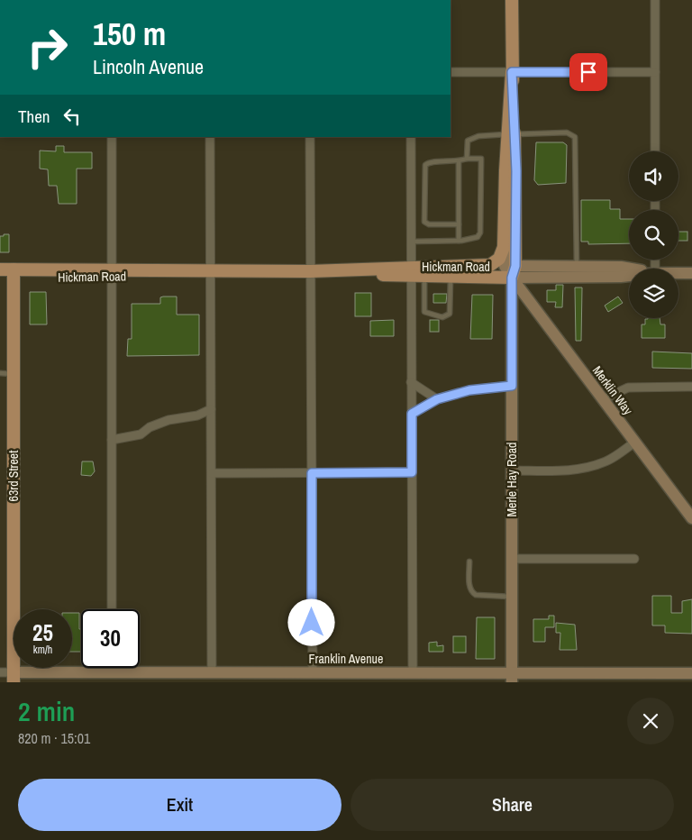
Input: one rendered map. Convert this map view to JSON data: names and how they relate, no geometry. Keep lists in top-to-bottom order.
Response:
{
  "streets": {
    "main road": ["Hickman Road", "63rd Street", "Merle Hay Road"],
    "street": ["Merklin Way", "Franklin Avenue"]
  },
  "crossings": [
    ["Hickman Road", "Merklin Way"],
    ["Hickman Road", "63rd Street"],
    ["Hickman Road", "Merle Hay Road"],
    ["Merklin Way", "Merle Hay Road"],
    ["63rd Street", "Franklin Avenue"],
    ["Merle Hay Road", "Franklin Avenue"]
  ],
  "page": {
    "turn": ["150 m", "Lincoln Avenue"],
    "then": "Then",
    "speed": "25 km/h",
    "limit": "30",
    "heading": ["2 min", "820 m · 15:01"],
    "buttons": ["Exit", "Share"]
  }
}
